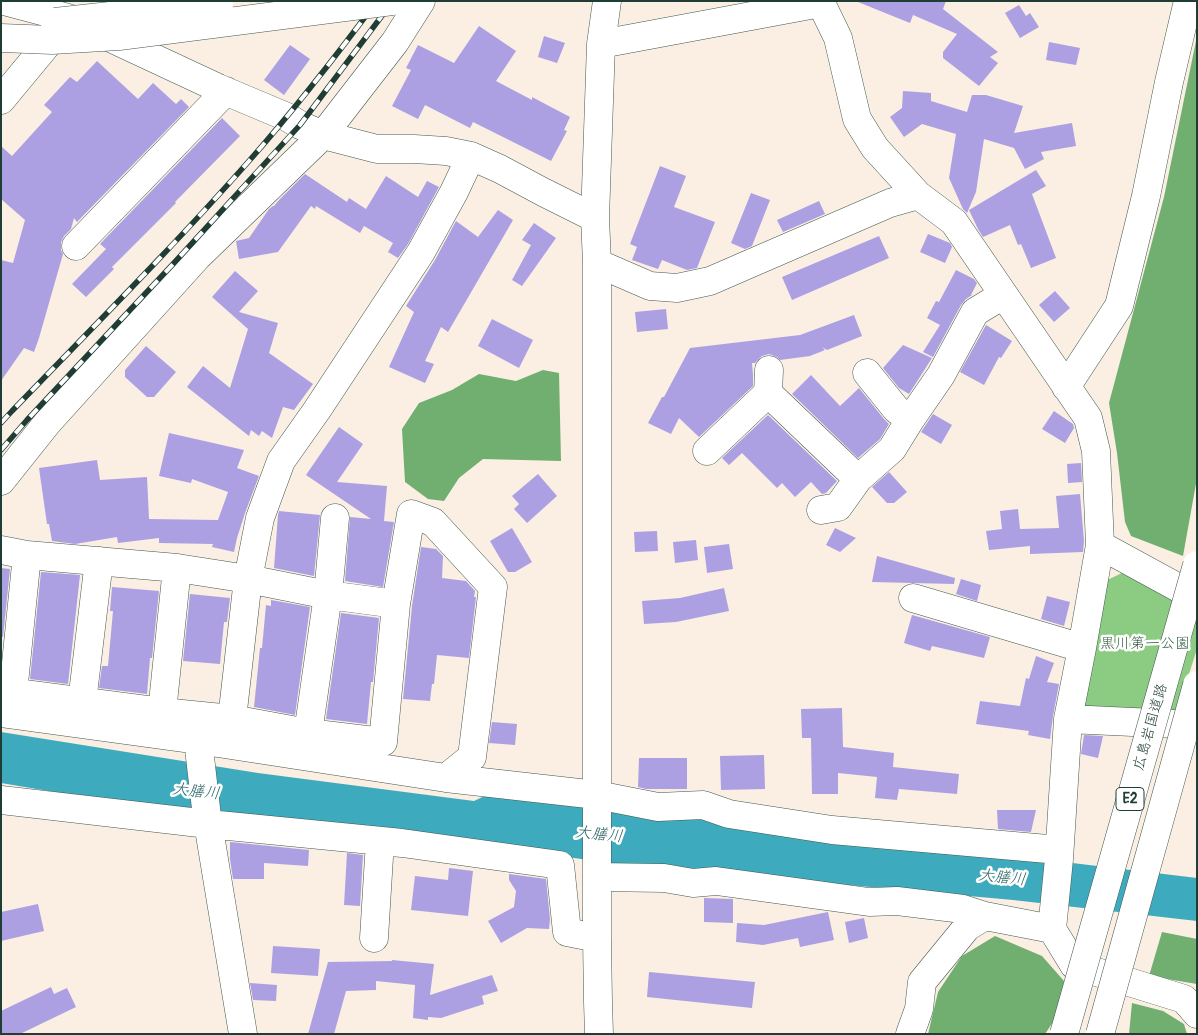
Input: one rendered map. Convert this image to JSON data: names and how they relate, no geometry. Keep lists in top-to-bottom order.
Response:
{
  "streets": {
    "main road": ["広島岩国道路", "E2"]
  },
  "water": ["大膳川"],
  "parks": ["黒川第一公園"]
}
